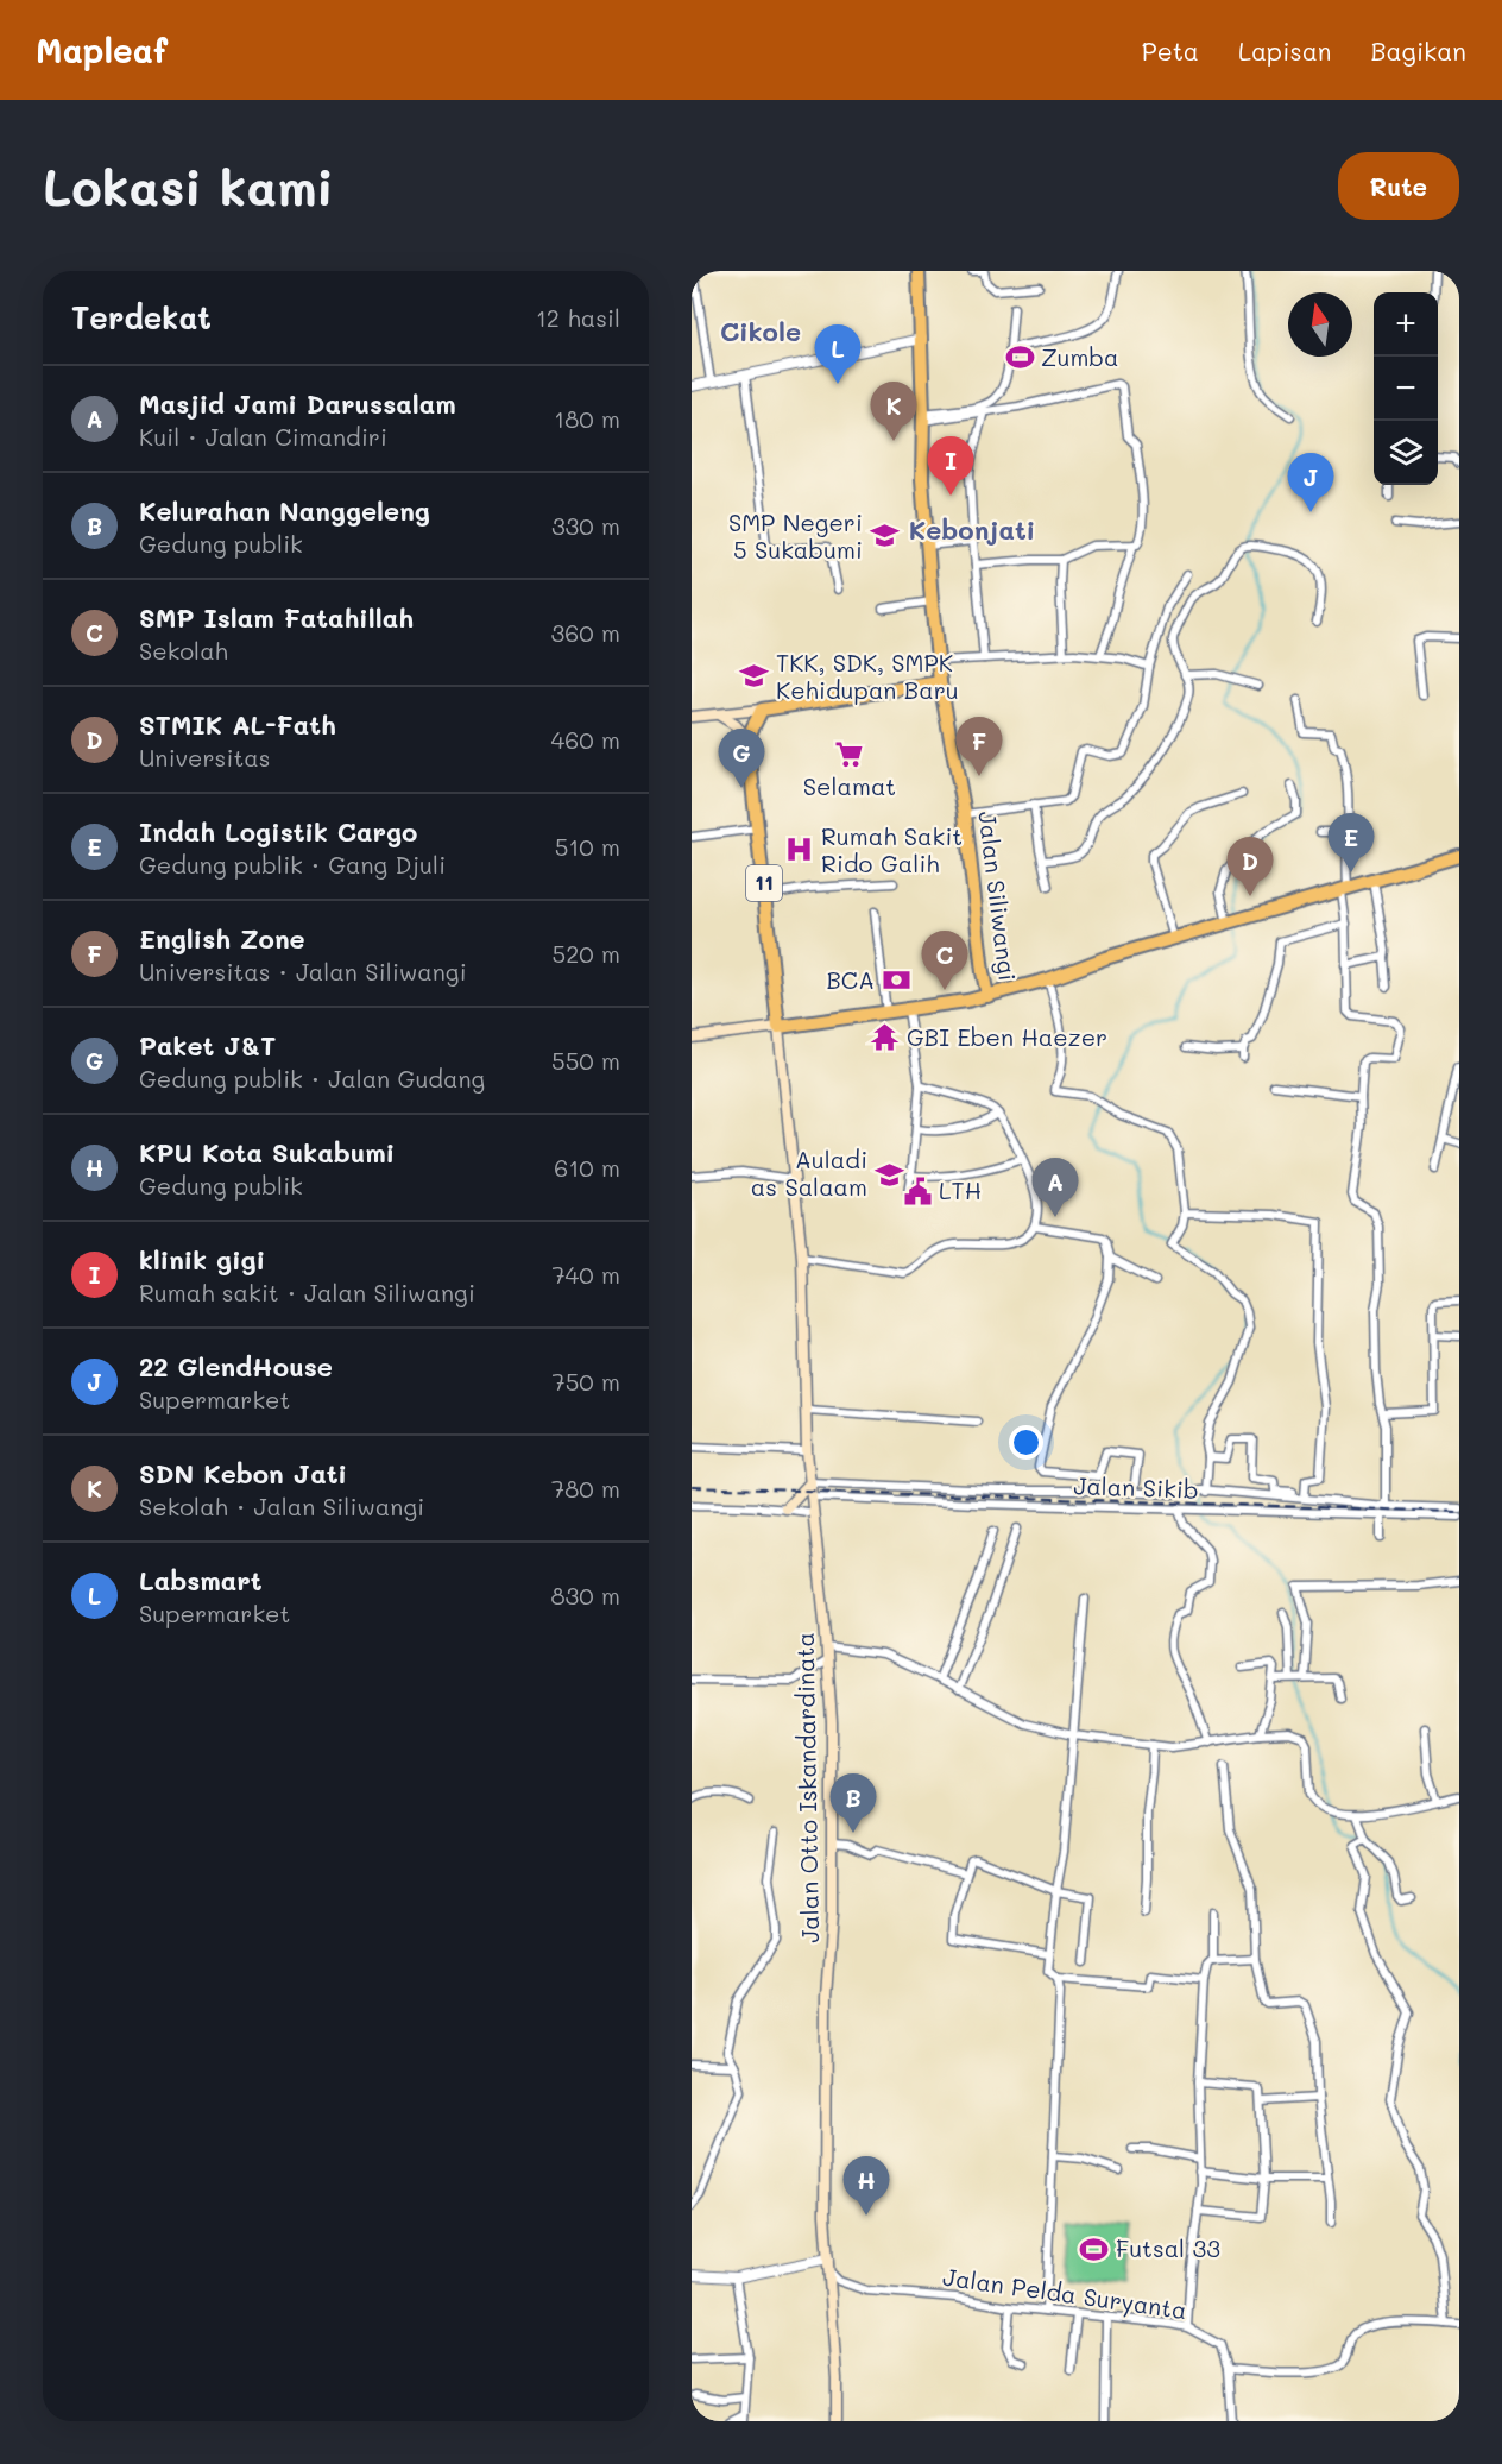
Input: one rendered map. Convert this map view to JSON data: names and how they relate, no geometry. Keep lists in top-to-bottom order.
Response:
{
  "streets": {
    "highway": ["11", "Jalan Siliwangi"],
    "main road": ["Jalan Otto Iskandardinata"],
    "street": ["Jalan Sikib", "Jalan Pelda Suryanta"]
  },
  "crossings": [
    ["11", "Jalan Otto Iskandardinata"],
    ["Jalan Sikib", "Jalan Otto Iskandardinata"],
    ["Jalan Otto Iskandardinata", "Jalan Pelda Suryanta"]
  ],
  "districts": ["Cikole", "Kebonjati"],
  "places": {
    "sports": ["Zumba", "Futsal 33"],
    "school or university": ["SMP Negeri 5 Sukabumi", "TKK, SDK, SMPK Kehidupan Baru", "Auladi as Salaam"],
    "supermarket": ["Selamat"],
    "hospital": ["Rumah Sakit Rido Galih"],
    "bank": ["BCA"],
    "temple": ["GBI Eben Haezer"],
    "public building": ["LTH"]
  },
  "north": "top",
  "page": {
    "header": "Mapleaf",
    "nav": ["Peta", "Lapisan", "Bagikan"],
    "buttons": "Rute",
    "title": "Lokasi kami",
    "heading": ["Terdekat", "12 hasil"],
    "map_buttons": ["+", "−"],
    "pins": [
      "L",
      "K",
      "I",
      "J",
      "F",
      "G",
      "E",
      "D",
      "C",
      "A",
      "B",
      "H"
    ],
    "list": [
      {
        "mark": "A",
        "name": "Masjid Jami Darussalam",
        "note": "Kuil · Jalan Cimandiri",
        "value": "180 m"
      },
      {
        "mark": "B",
        "name": "Kelurahan Nanggeleng",
        "note": "Gedung publik",
        "value": "330 m"
      },
      {
        "mark": "C",
        "name": "SMP Islam Fatahillah",
        "note": "Sekolah",
        "value": "360 m"
      },
      {
        "mark": "D",
        "name": "STMIK AL-Fath",
        "note": "Universitas",
        "value": "460 m"
      },
      {
        "mark": "E",
        "name": "Indah Logistik Cargo",
        "note": "Gedung publik · Gang Djuli",
        "value": "510 m"
      },
      {
        "mark": "F",
        "name": "English Zone",
        "note": "Universitas · Jalan Siliwangi",
        "value": "520 m"
      },
      {
        "mark": "G",
        "name": "Paket J&T",
        "note": "Gedung publik · Jalan Gudang",
        "value": "550 m"
      },
      {
        "mark": "H",
        "name": "KPU Kota Sukabumi",
        "note": "Gedung publik",
        "value": "610 m"
      },
      {
        "mark": "I",
        "name": "klinik gigi",
        "note": "Rumah sakit · Jalan Siliwangi",
        "value": "740 m"
      },
      {
        "mark": "J",
        "name": "22 GlendHouse",
        "note": "Supermarket",
        "value": "750 m"
      },
      {
        "mark": "K",
        "name": "SDN Kebon Jati",
        "note": "Sekolah · Jalan Siliwangi",
        "value": "780 m"
      },
      {
        "mark": "L",
        "name": "Labsmart",
        "note": "Supermarket",
        "value": "830 m"
      }
    ]
  }
}
